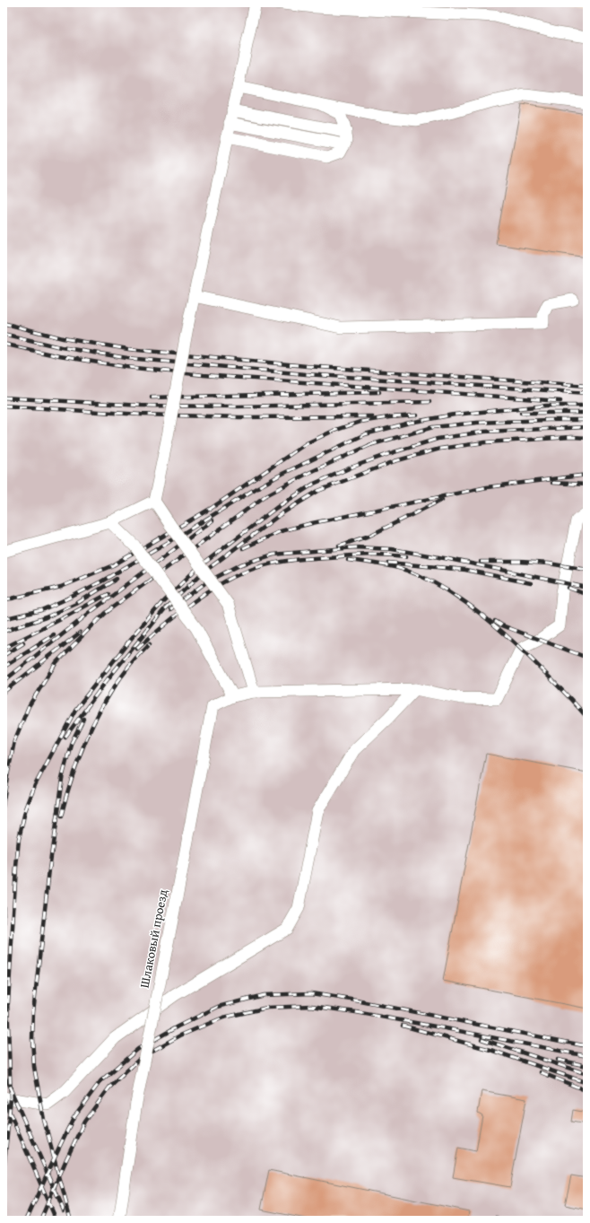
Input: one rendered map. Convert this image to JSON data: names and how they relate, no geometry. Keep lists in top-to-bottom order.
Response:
{
  "streets": {
    "street": ["Шлаковый проезд"]
  }
}
